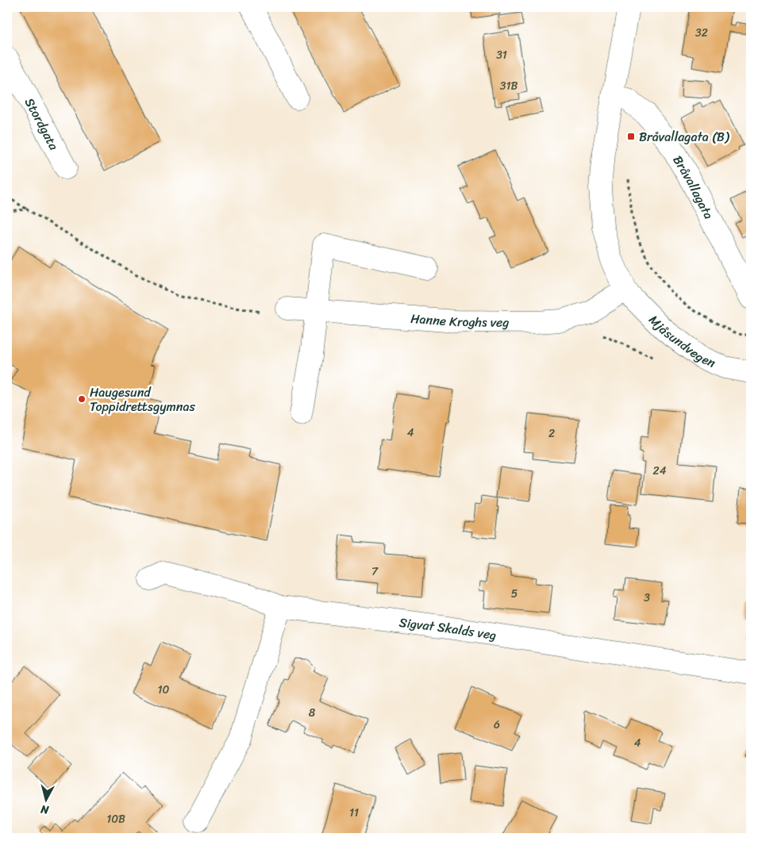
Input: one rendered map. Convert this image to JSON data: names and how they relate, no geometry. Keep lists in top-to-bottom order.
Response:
{
  "streets": {
    "street": [
      "Stordgata",
      "Bråvallagata",
      "Hanne Kroghs veg",
      "Mjåsundvegen",
      "Sigvat Skalds veg"
    ]
  },
  "crossings": [
    ["Hanne Kroghs veg", "Mjåsundvegen"]
  ],
  "places": {
    "transit": ["Bråvallagata (B)"],
    "other": ["Haugesund Toppidrettsgymnas"]
  },
  "house_numbers": [
    "32",
    "31",
    "31B",
    "4",
    "2",
    "24",
    "7",
    "5",
    "3",
    "10",
    "8",
    "6",
    "4",
    "11",
    "10B"
  ],
  "north": "bottom"
}
